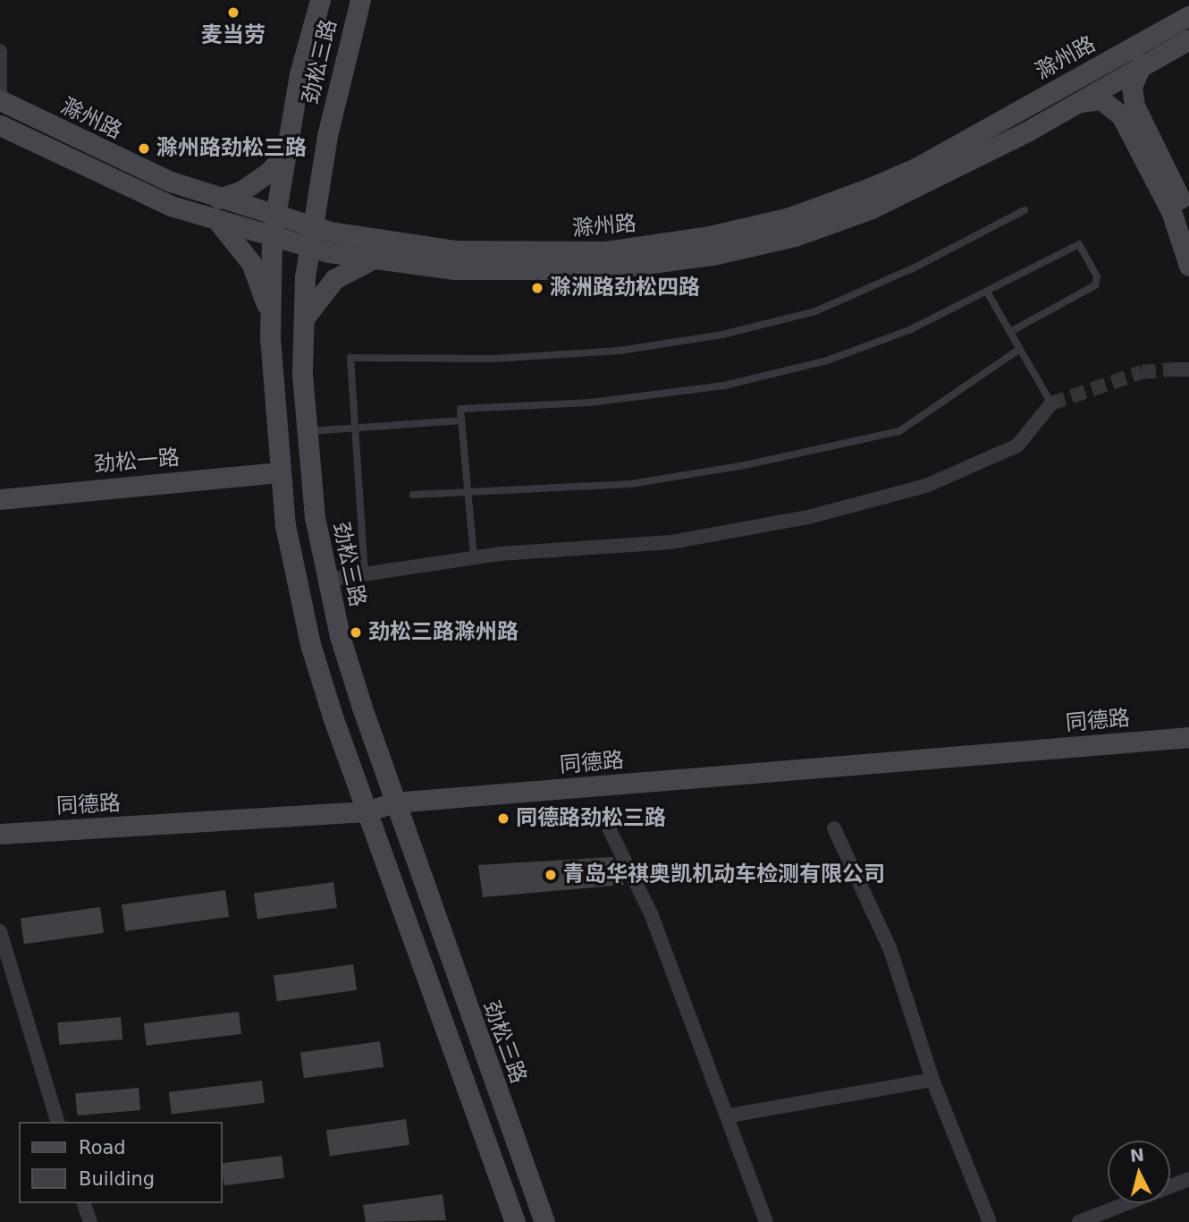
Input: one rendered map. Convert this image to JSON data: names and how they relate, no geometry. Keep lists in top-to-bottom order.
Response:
{
  "streets": {
    "main road": [
      "滁州路",
      "劲松三路",
      "劲松一路",
      "同德路"
    ]
  },
  "crossings": [
    ["滁州路", "劲松三路"],
    ["劲松三路", "劲松一路"],
    ["劲松三路", "同德路"]
  ],
  "places": [
    "麦当劳",
    "滁州路劲松三路",
    "滁洲路劲松四路",
    "劲松三路滁州路",
    "同德路劲松三路",
    "青岛华祺奥凯机动车检测有限公司"
  ],
  "legend": ["Road", "Building"],
  "north": "top"
}
